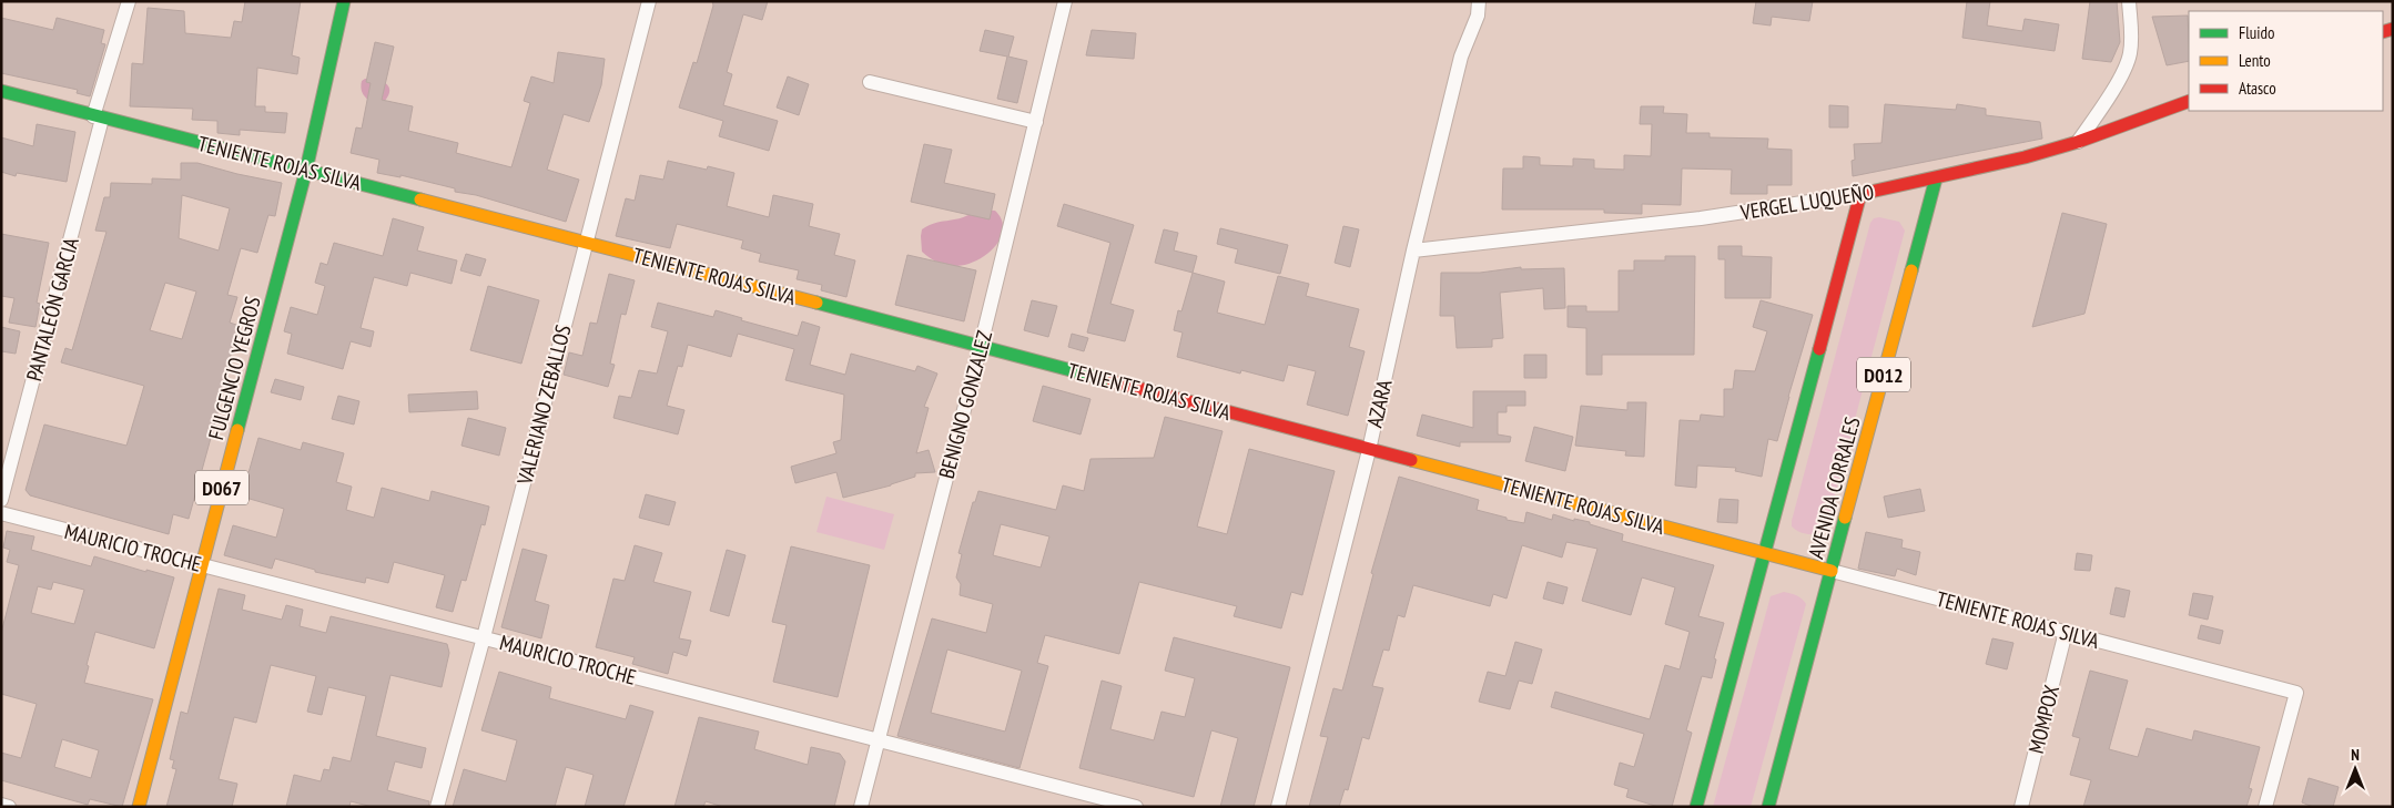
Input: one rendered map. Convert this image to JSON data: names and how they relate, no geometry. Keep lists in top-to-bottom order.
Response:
{
  "streets": {
    "main road": [
      "TENIENTE ROJAS SILVA",
      "VERGEL LUQUEÑO",
      "FULGENCIO YEGROS",
      "D012",
      "D067",
      "AVENIDA CORRALES"
    ],
    "street": [
      "PANTALEÓN GARCIA",
      "AZARA",
      "VALERIANO ZEBALLOS",
      "BENIGNO GONZALEZ",
      "MAURICIO TROCHE",
      "MOMPOX"
    ]
  },
  "crossings": [
    ["TENIENTE ROJAS SILVA", "PANTALEÓN GARCIA"],
    ["TENIENTE ROJAS SILVA", "FULGENCIO YEGROS"],
    ["TENIENTE ROJAS SILVA", "AZARA"],
    ["TENIENTE ROJAS SILVA", "VALERIANO ZEBALLOS"],
    ["TENIENTE ROJAS SILVA", "BENIGNO GONZALEZ"],
    ["TENIENTE ROJAS SILVA", "AVENIDA CORRALES"],
    ["TENIENTE ROJAS SILVA", "MOMPOX"],
    ["VERGEL LUQUEÑO", "AZARA"],
    ["VERGEL LUQUEÑO", "AVENIDA CORRALES"],
    ["FULGENCIO YEGROS", "MAURICIO TROCHE"],
    ["VALERIANO ZEBALLOS", "MAURICIO TROCHE"],
    ["BENIGNO GONZALEZ", "MAURICIO TROCHE"]
  ],
  "legend": ["Fluido", "Lento", "Atasco"],
  "north": "top"
}
